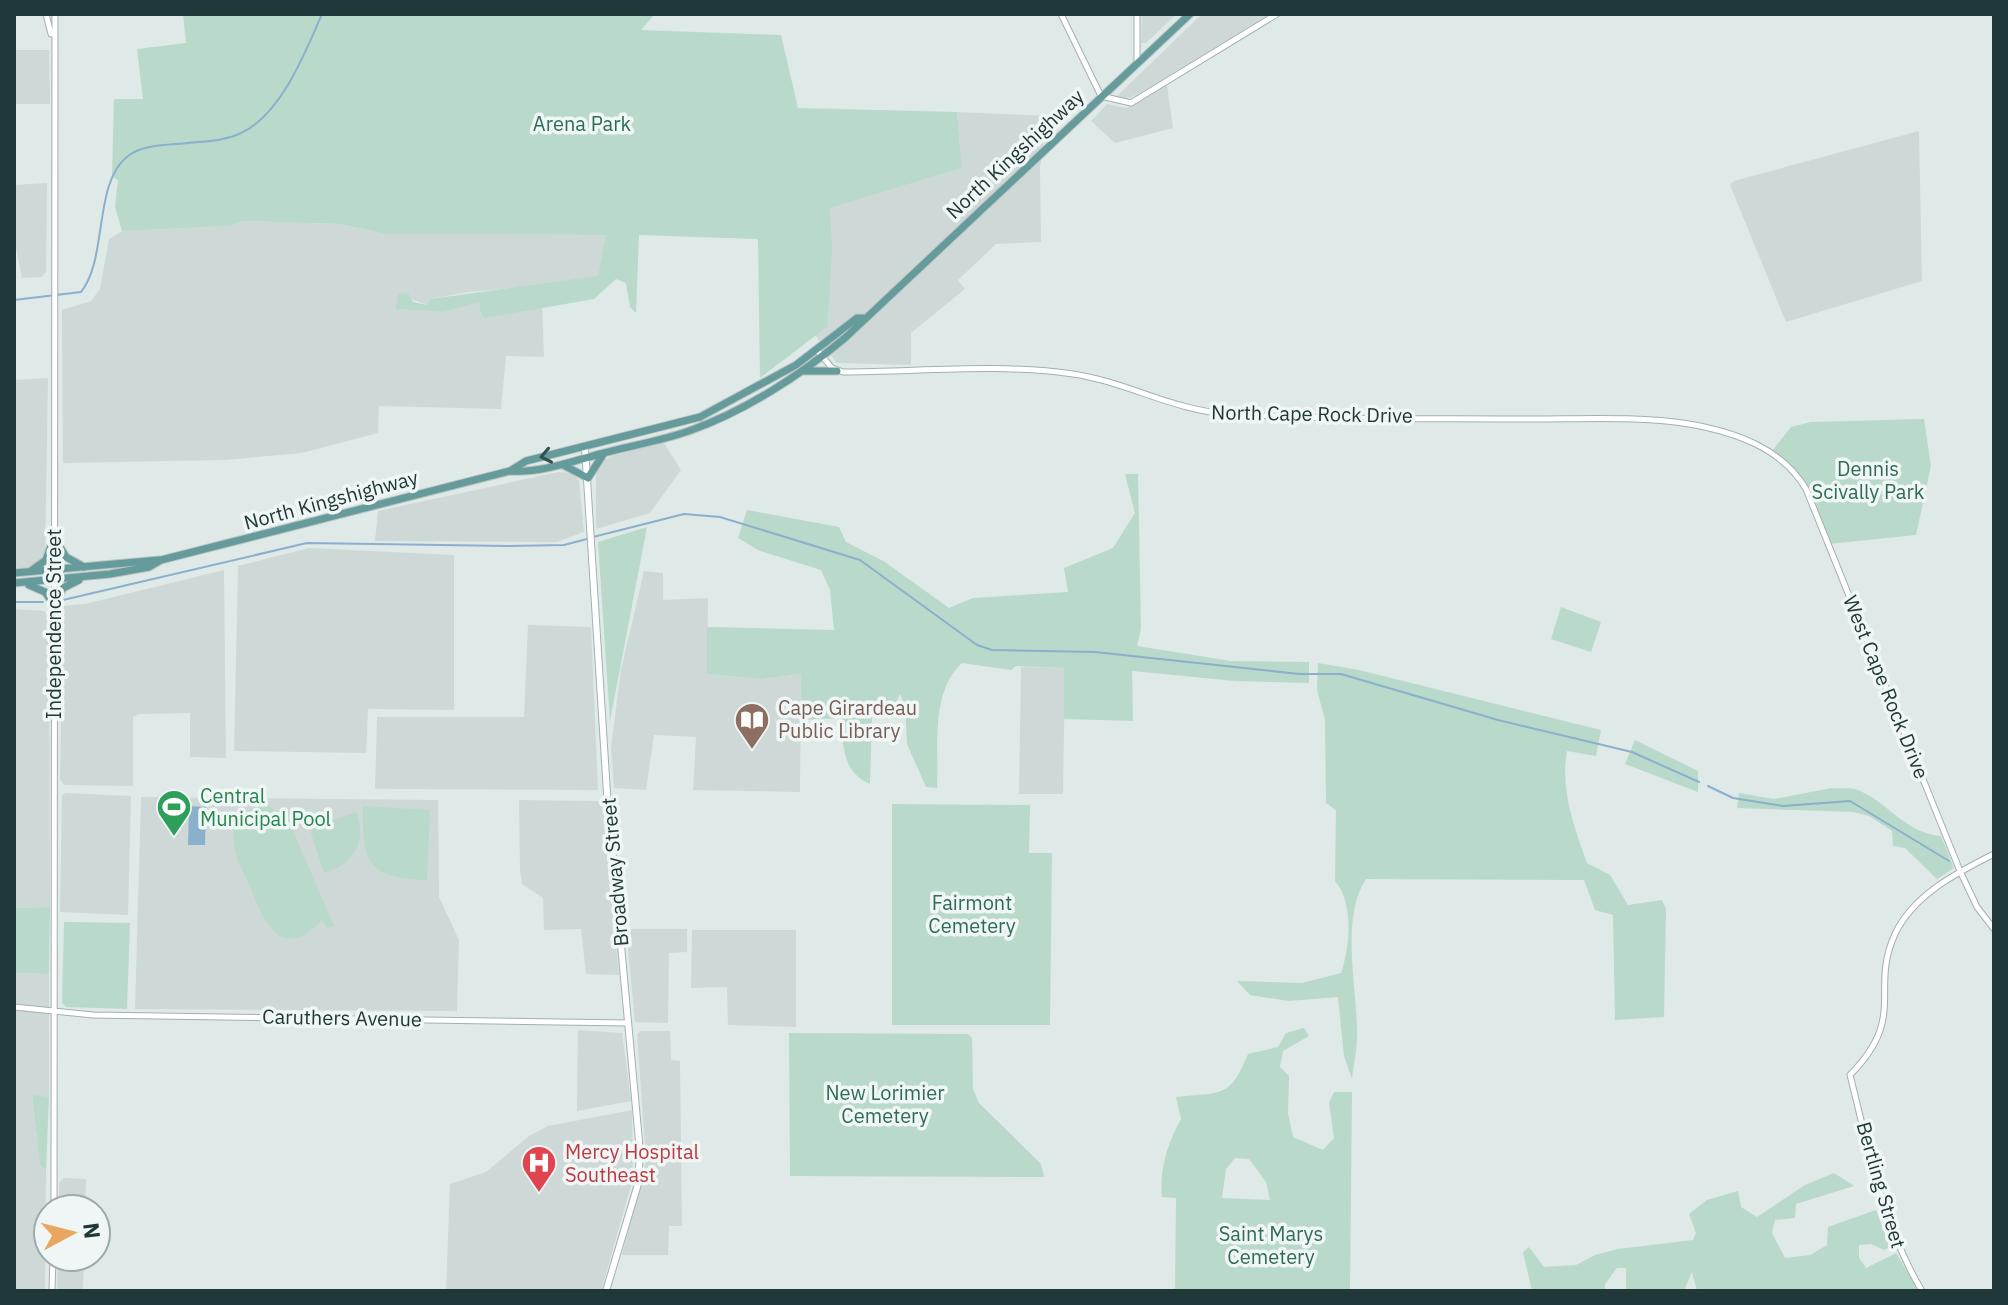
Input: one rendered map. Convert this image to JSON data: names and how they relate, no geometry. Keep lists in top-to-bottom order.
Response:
{
  "streets": {
    "main road": ["North Kingshighway", "Broadway Street"],
    "street": [
      "North Cape Rock Drive",
      "Independence Street",
      "West Cape Rock Drive",
      "Caruthers Avenue",
      "Bertling Street"
    ]
  },
  "crossings": [
    ["North Kingshighway", "Independence Street"],
    ["North Kingshighway", "Broadway Street"],
    ["North Cape Rock Drive", "West Cape Rock Drive"],
    ["Independence Street", "Caruthers Avenue"],
    ["West Cape Rock Drive", "Bertling Street"],
    ["Broadway Street", "Caruthers Avenue"]
  ],
  "parks": [
    "Arena Park",
    "Dennis Scivally Park",
    "Fairmont Cemetery",
    "New Lorimier Cemetery",
    "Saint Marys Cemetery"
  ],
  "places": {
    "library": ["Cape Girardeau Public Library"],
    "sports": ["Central Municipal Pool"],
    "hospital": ["Mercy Hospital Southeast"]
  },
  "north": "right"
}
